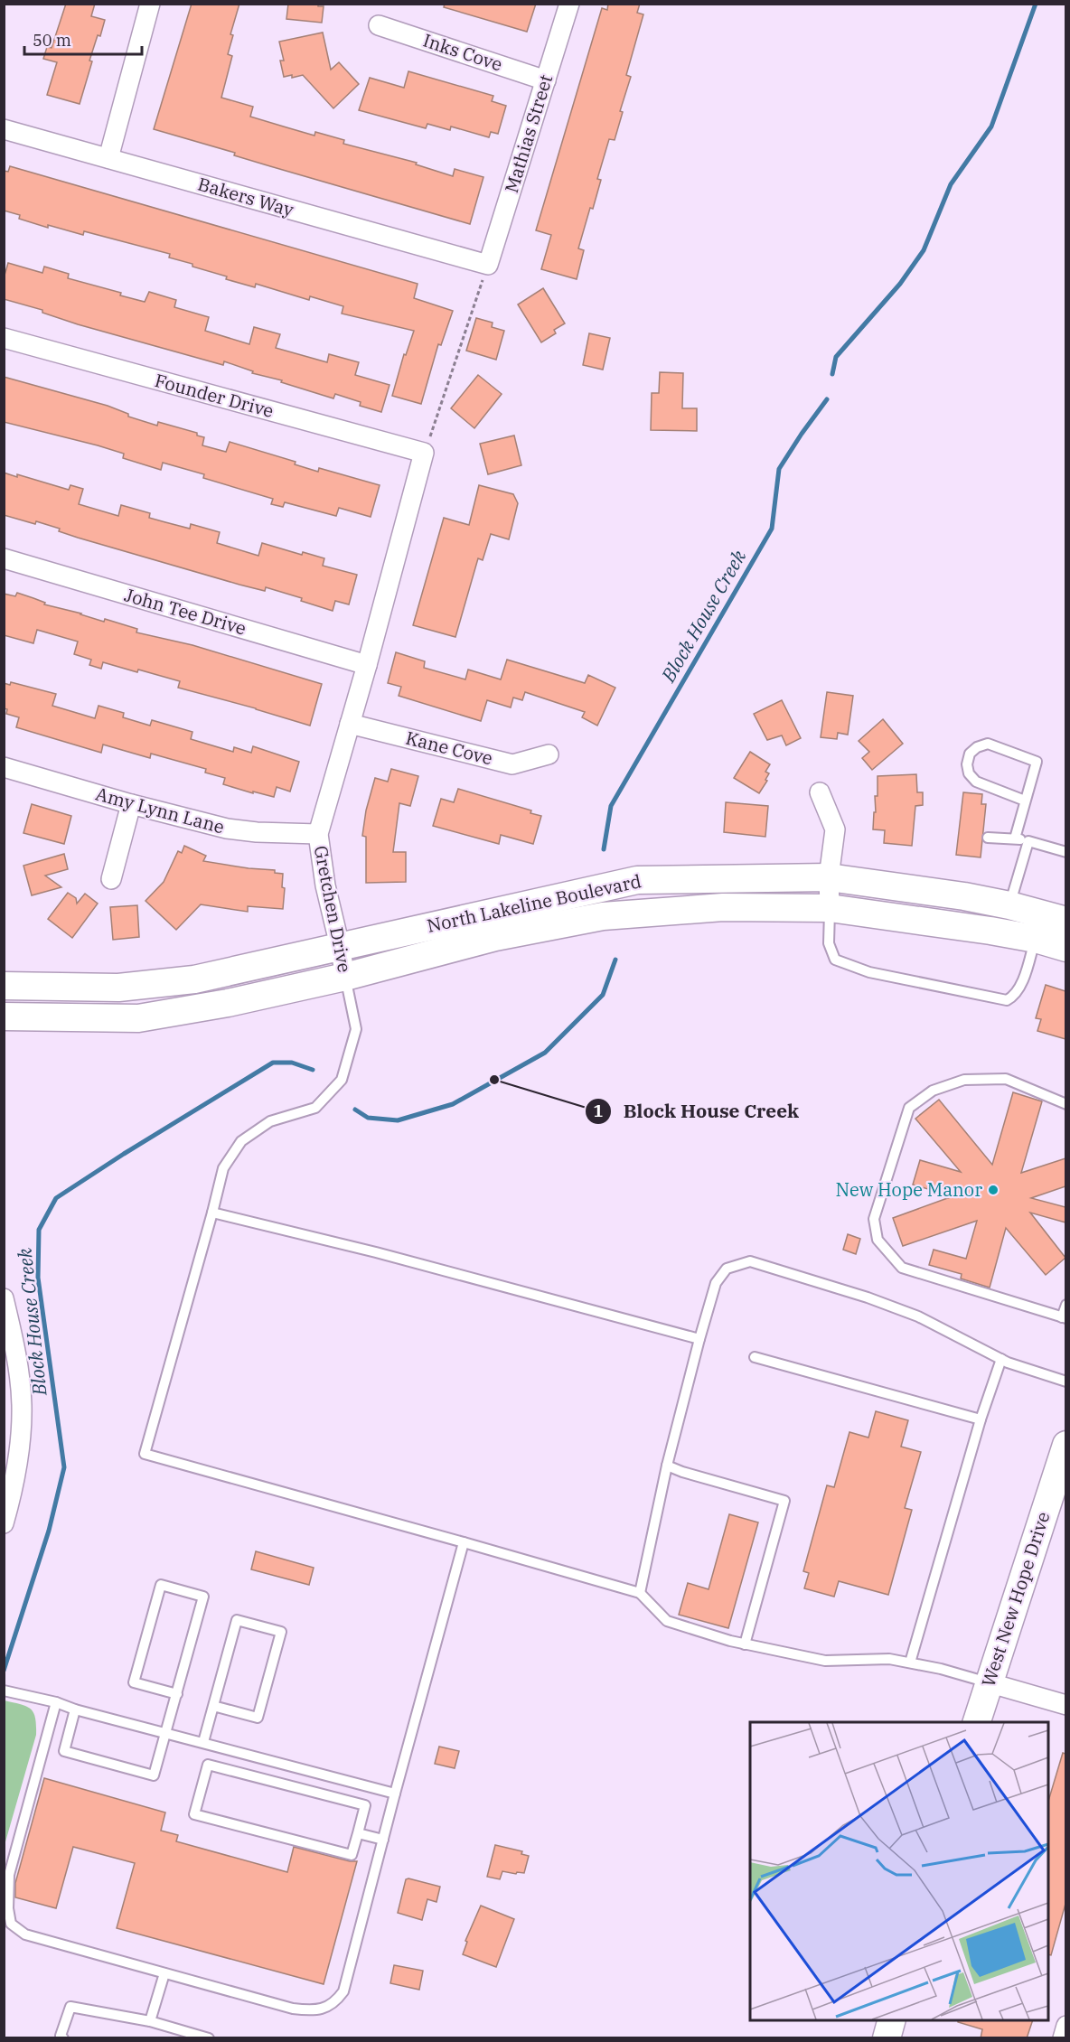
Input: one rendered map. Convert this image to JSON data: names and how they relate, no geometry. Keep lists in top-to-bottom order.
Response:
{
  "streets": {
    "main road": ["North Lakeline Boulevard", "West New Hope Drive"],
    "street": [
      "Inks Cove",
      "Mathias Street",
      "Bakers Way",
      "Founder Drive",
      "John Tee Drive",
      "Kane Cove",
      "Amy Lynn Lane",
      "Gretchen Drive"
    ]
  },
  "crossings": [
    ["Inks Cove", "Mathias Street"],
    ["Mathias Street", "Bakers Way"],
    ["Founder Drive", "Gretchen Drive"],
    ["John Tee Drive", "Gretchen Drive"],
    ["Kane Cove", "Gretchen Drive"],
    ["Amy Lynn Lane", "Gretchen Drive"],
    ["North Lakeline Boulevard", "Gretchen Drive"]
  ],
  "water": ["Block House Creek"],
  "places": ["Block House Creek", "New Hope Manor"],
  "scale_bar": "50 m"
}
